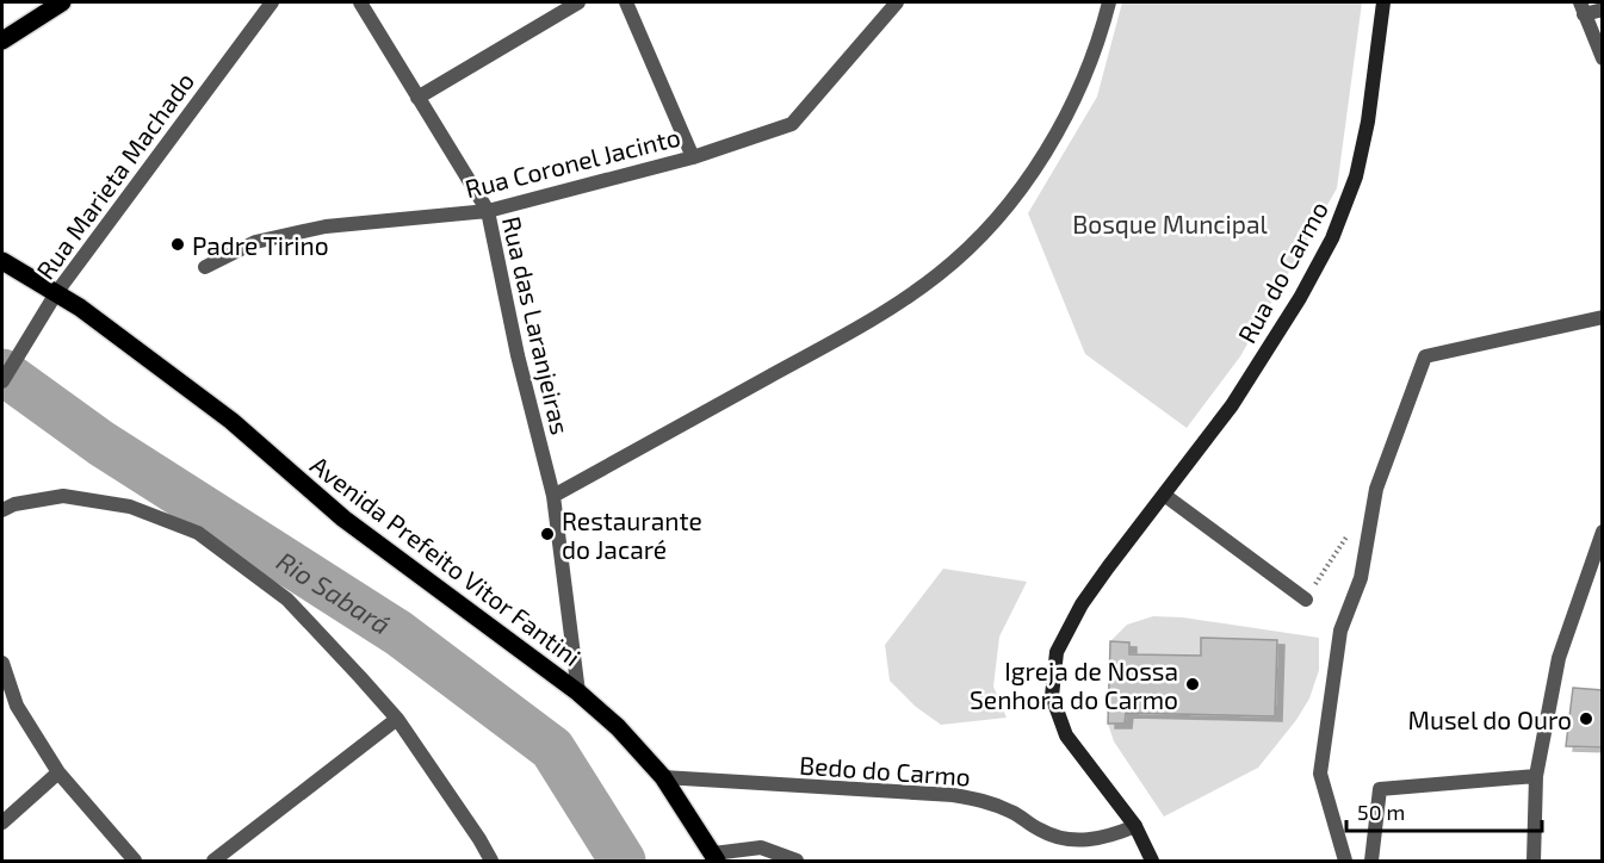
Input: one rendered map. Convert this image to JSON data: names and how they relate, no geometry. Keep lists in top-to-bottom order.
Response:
{
  "streets": {
    "main road": ["Rua do Carmo", "Avenida Prefeito Vitor Fantini"],
    "street": [
      "Rua Coronel Jacinto",
      "Rua Marieta Machado",
      "Rua das Laranjeiras",
      "Bedo do Carmo"
    ]
  },
  "crossings": [
    ["Rua Coronel Jacinto", "Rua das Laranjeiras"],
    ["Rua Marieta Machado", "Avenida Prefeito Vitor Fantini"],
    ["Rua do Carmo", "Bedo do Carmo"],
    ["Rua das Laranjeiras", "Avenida Prefeito Vitor Fantini"],
    ["Avenida Prefeito Vitor Fantini", "Bedo do Carmo"]
  ],
  "water": ["Rio Sabará"],
  "parks": ["Bosque Muncipal"],
  "places": [
    "Padre Tirino",
    "Restaurante do Jacaré",
    "Igreja de Nossa Senhora do Carmo",
    "Musel do Ouro"
  ],
  "scale_bar": "50 m"
}
